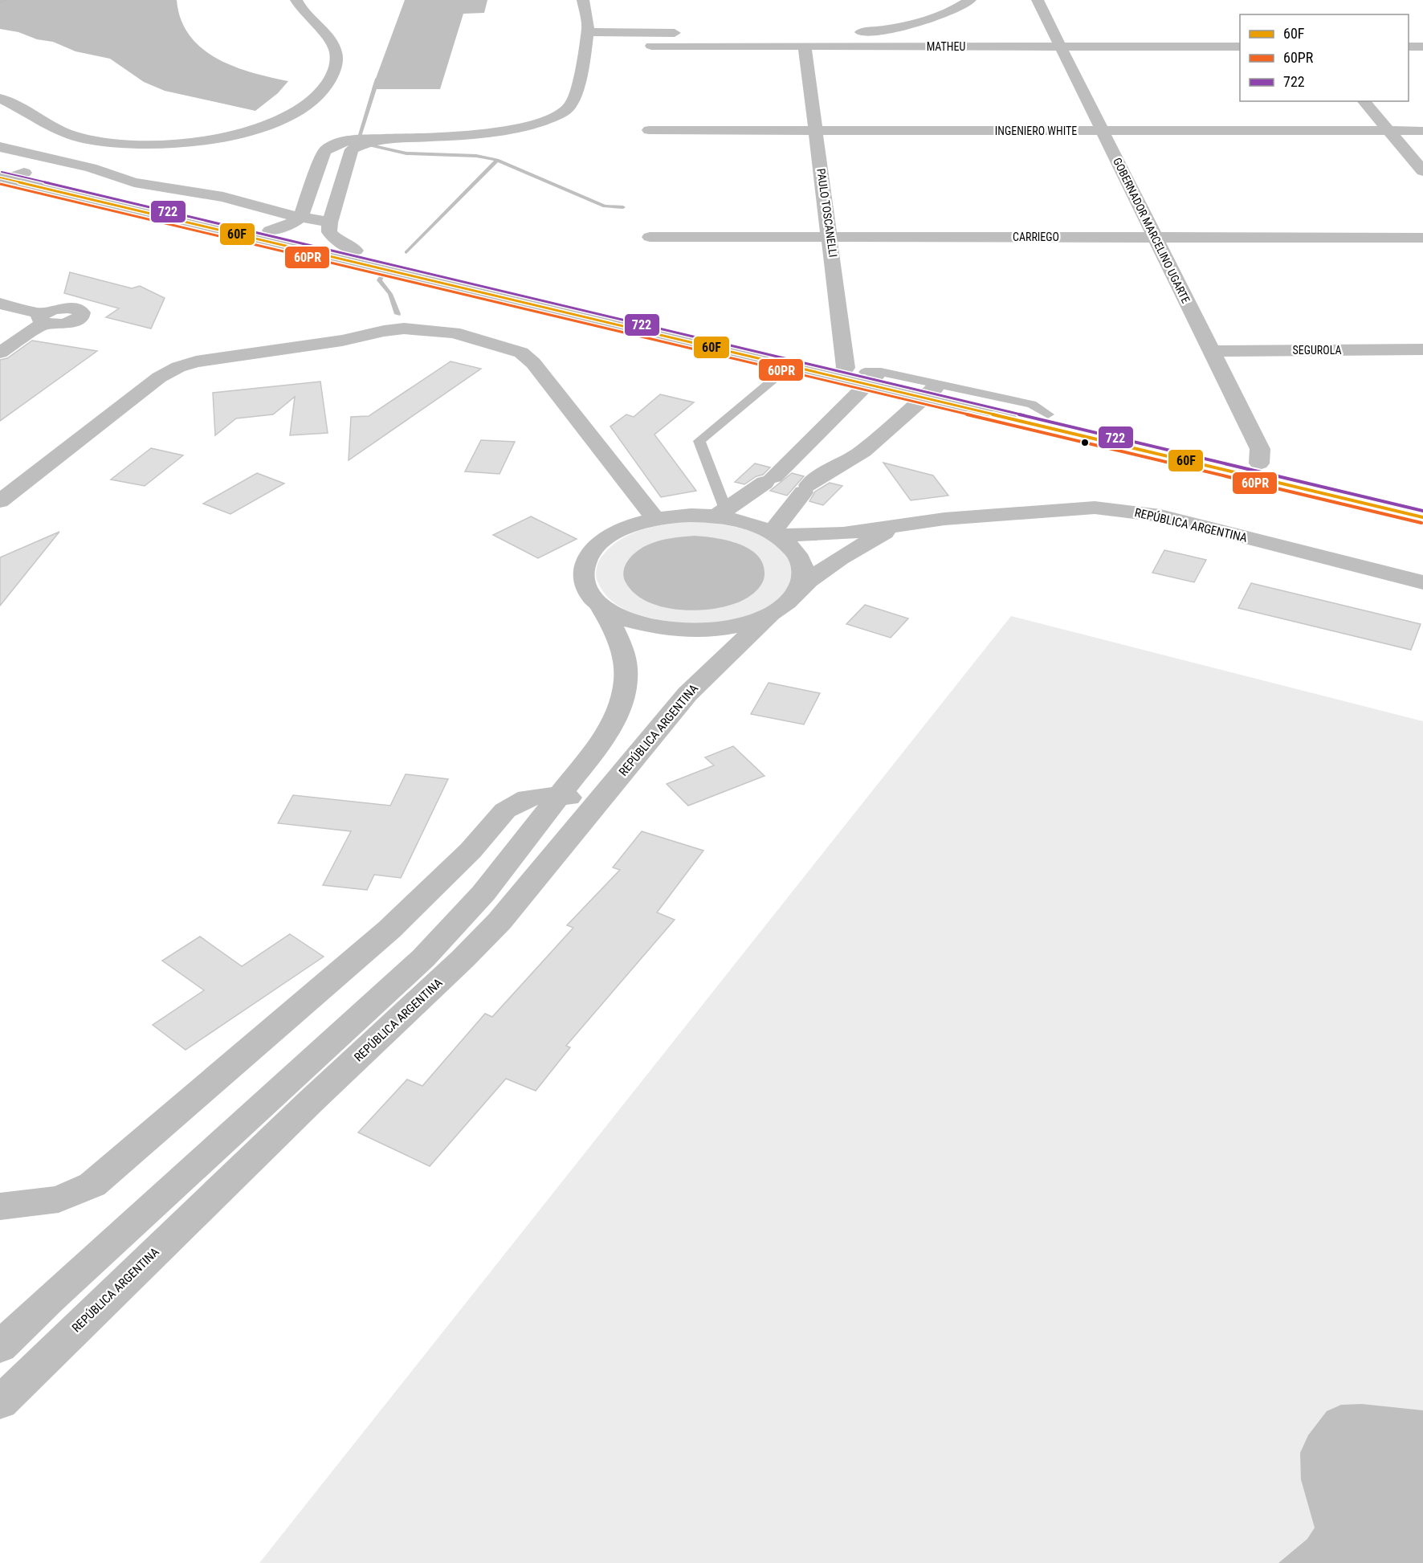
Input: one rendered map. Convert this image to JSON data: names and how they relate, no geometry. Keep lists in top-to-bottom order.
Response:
{
  "streets": {
    "street": [
      "MATHEU",
      "INGENIERO WHITE",
      "PAULO TOSCANELLI",
      "GOBERNADOR MARCELINO UGARTE",
      "CARRIEGO",
      "SEGUROLA",
      "REPÚBLICA ARGENTINA"
    ]
  },
  "crossings": [
    ["MATHEU", "PAULO TOSCANELLI"],
    ["MATHEU", "GOBERNADOR MARCELINO UGARTE"],
    ["INGENIERO WHITE", "PAULO TOSCANELLI"],
    ["INGENIERO WHITE", "GOBERNADOR MARCELINO UGARTE"],
    ["PAULO TOSCANELLI", "CARRIEGO"],
    ["GOBERNADOR MARCELINO UGARTE", "CARRIEGO"],
    ["GOBERNADOR MARCELINO UGARTE", "SEGUROLA"]
  ],
  "lines": ["transit line 722", "transit line 60F", "transit line 60PR"],
  "legend": ["60F", "60PR", "722"]
}
